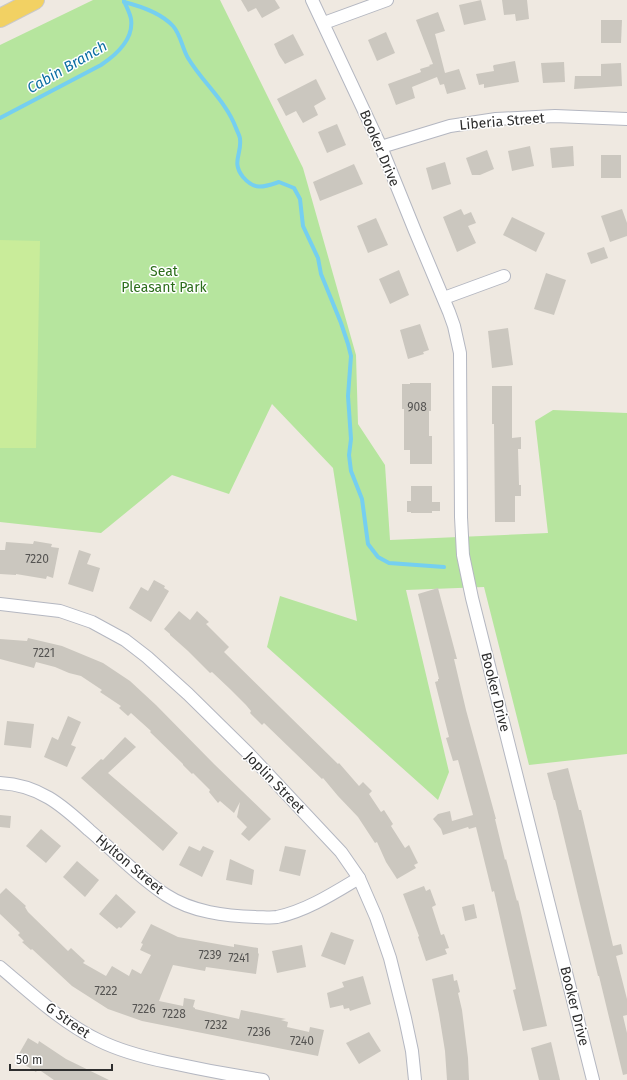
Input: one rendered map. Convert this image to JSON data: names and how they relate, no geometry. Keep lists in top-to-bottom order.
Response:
{
  "streets": {
    "street": [
      "Liberia Street",
      "Booker Drive",
      "Joplin Street",
      "Hylton Street",
      "G Street"
    ]
  },
  "crossings": [
    ["Liberia Street", "Booker Drive"],
    ["Joplin Street", "Hylton Street"]
  ],
  "water": ["Cabin Branch"],
  "parks": ["Seat Pleasant Park"],
  "house_numbers": [
    "908",
    "7220",
    "7221",
    "7239",
    "7241",
    "7222",
    "7226",
    "7228",
    "7232",
    "7236",
    "7240"
  ],
  "scale_bar": "50 m"
}
